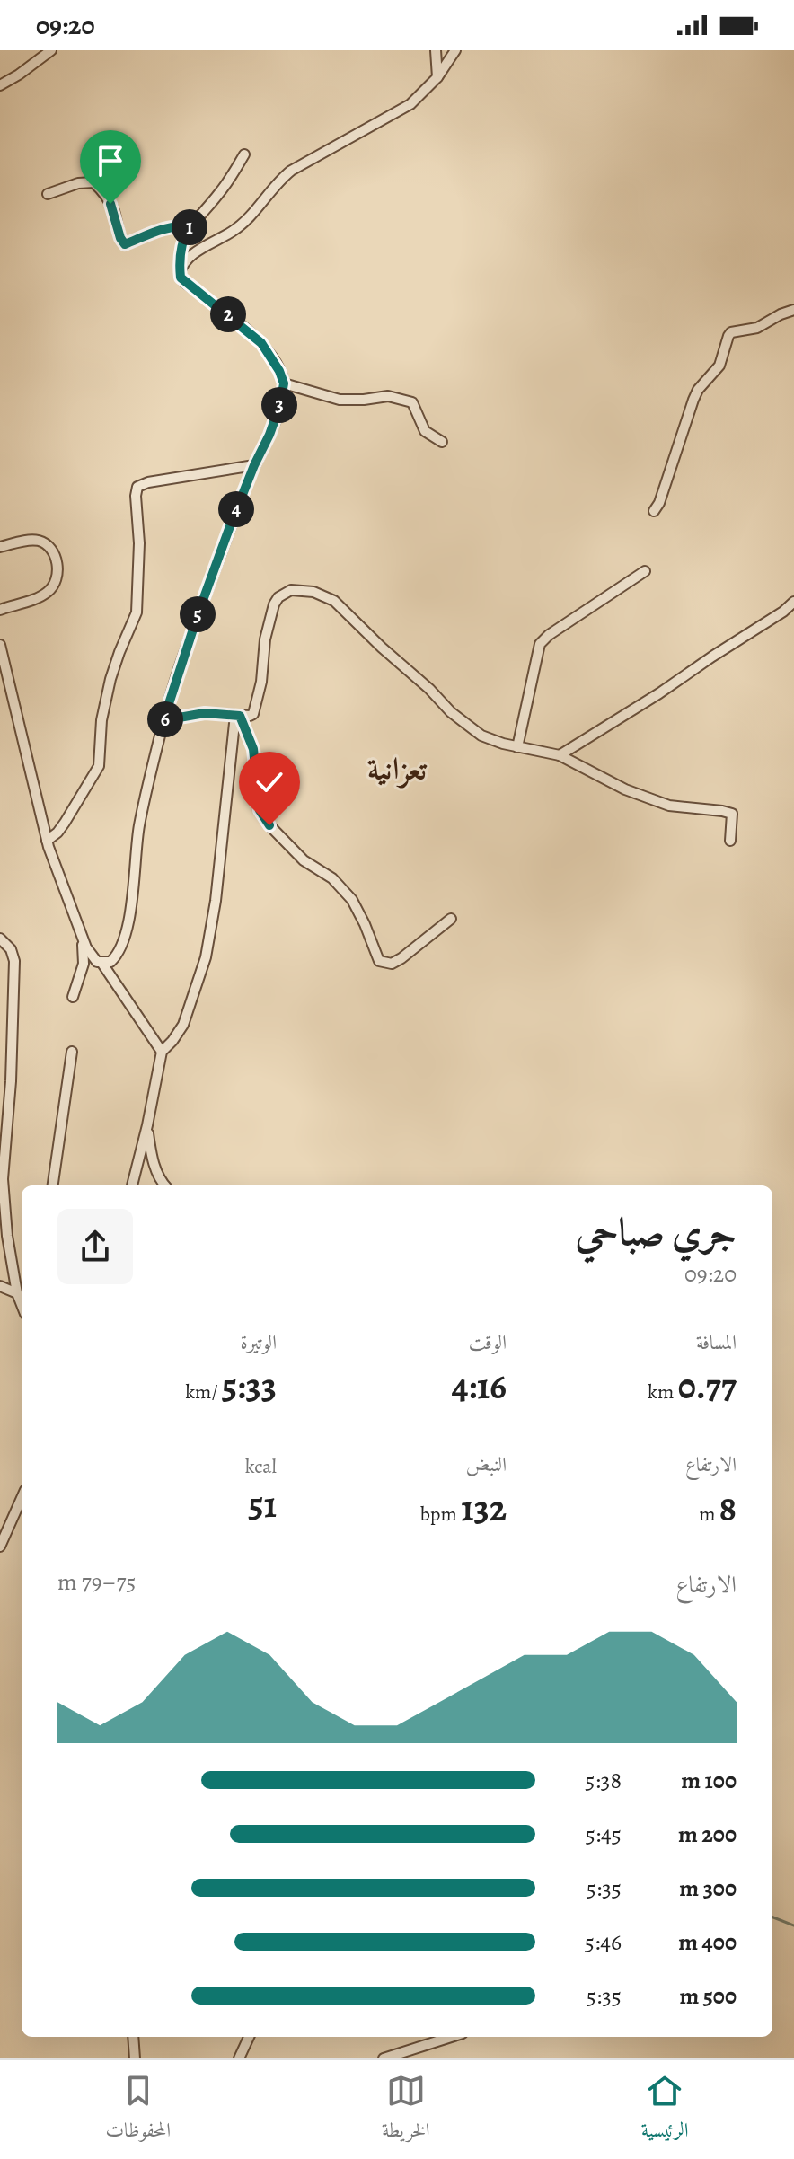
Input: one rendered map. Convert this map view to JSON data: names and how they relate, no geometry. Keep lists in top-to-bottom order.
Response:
{
  "districts": ["تعزانية"],
  "page": {
    "status": "09:20",
    "pins": [
      "1",
      "2",
      "3",
      "4",
      "5",
      "6"
    ],
    "heading": ["جري صباحي", "09:20"],
    "stats": [
      ["المسافة", "0.77 km"],
      ["الوقت", "4:16"],
      ["الوتيرة", "5:33 /km"],
      ["الارتفاع", "8 m"],
      ["النبض", "132 bpm"],
      ["kcal", "51"]
    ],
    "chart": ["الارتفاع", "75–79 m"],
    "list": [
      {
        "name": "100 m",
        "note": "5:38"
      },
      {
        "name": "200 m",
        "note": "5:45"
      },
      {
        "name": "300 m",
        "note": "5:35"
      },
      {
        "name": "400 m",
        "note": "5:46"
      },
      {
        "name": "500 m",
        "note": "5:35"
      }
    ],
    "tabs": ["الرئيسية", "الخريطة", "المحفوظات"]
  }
}
